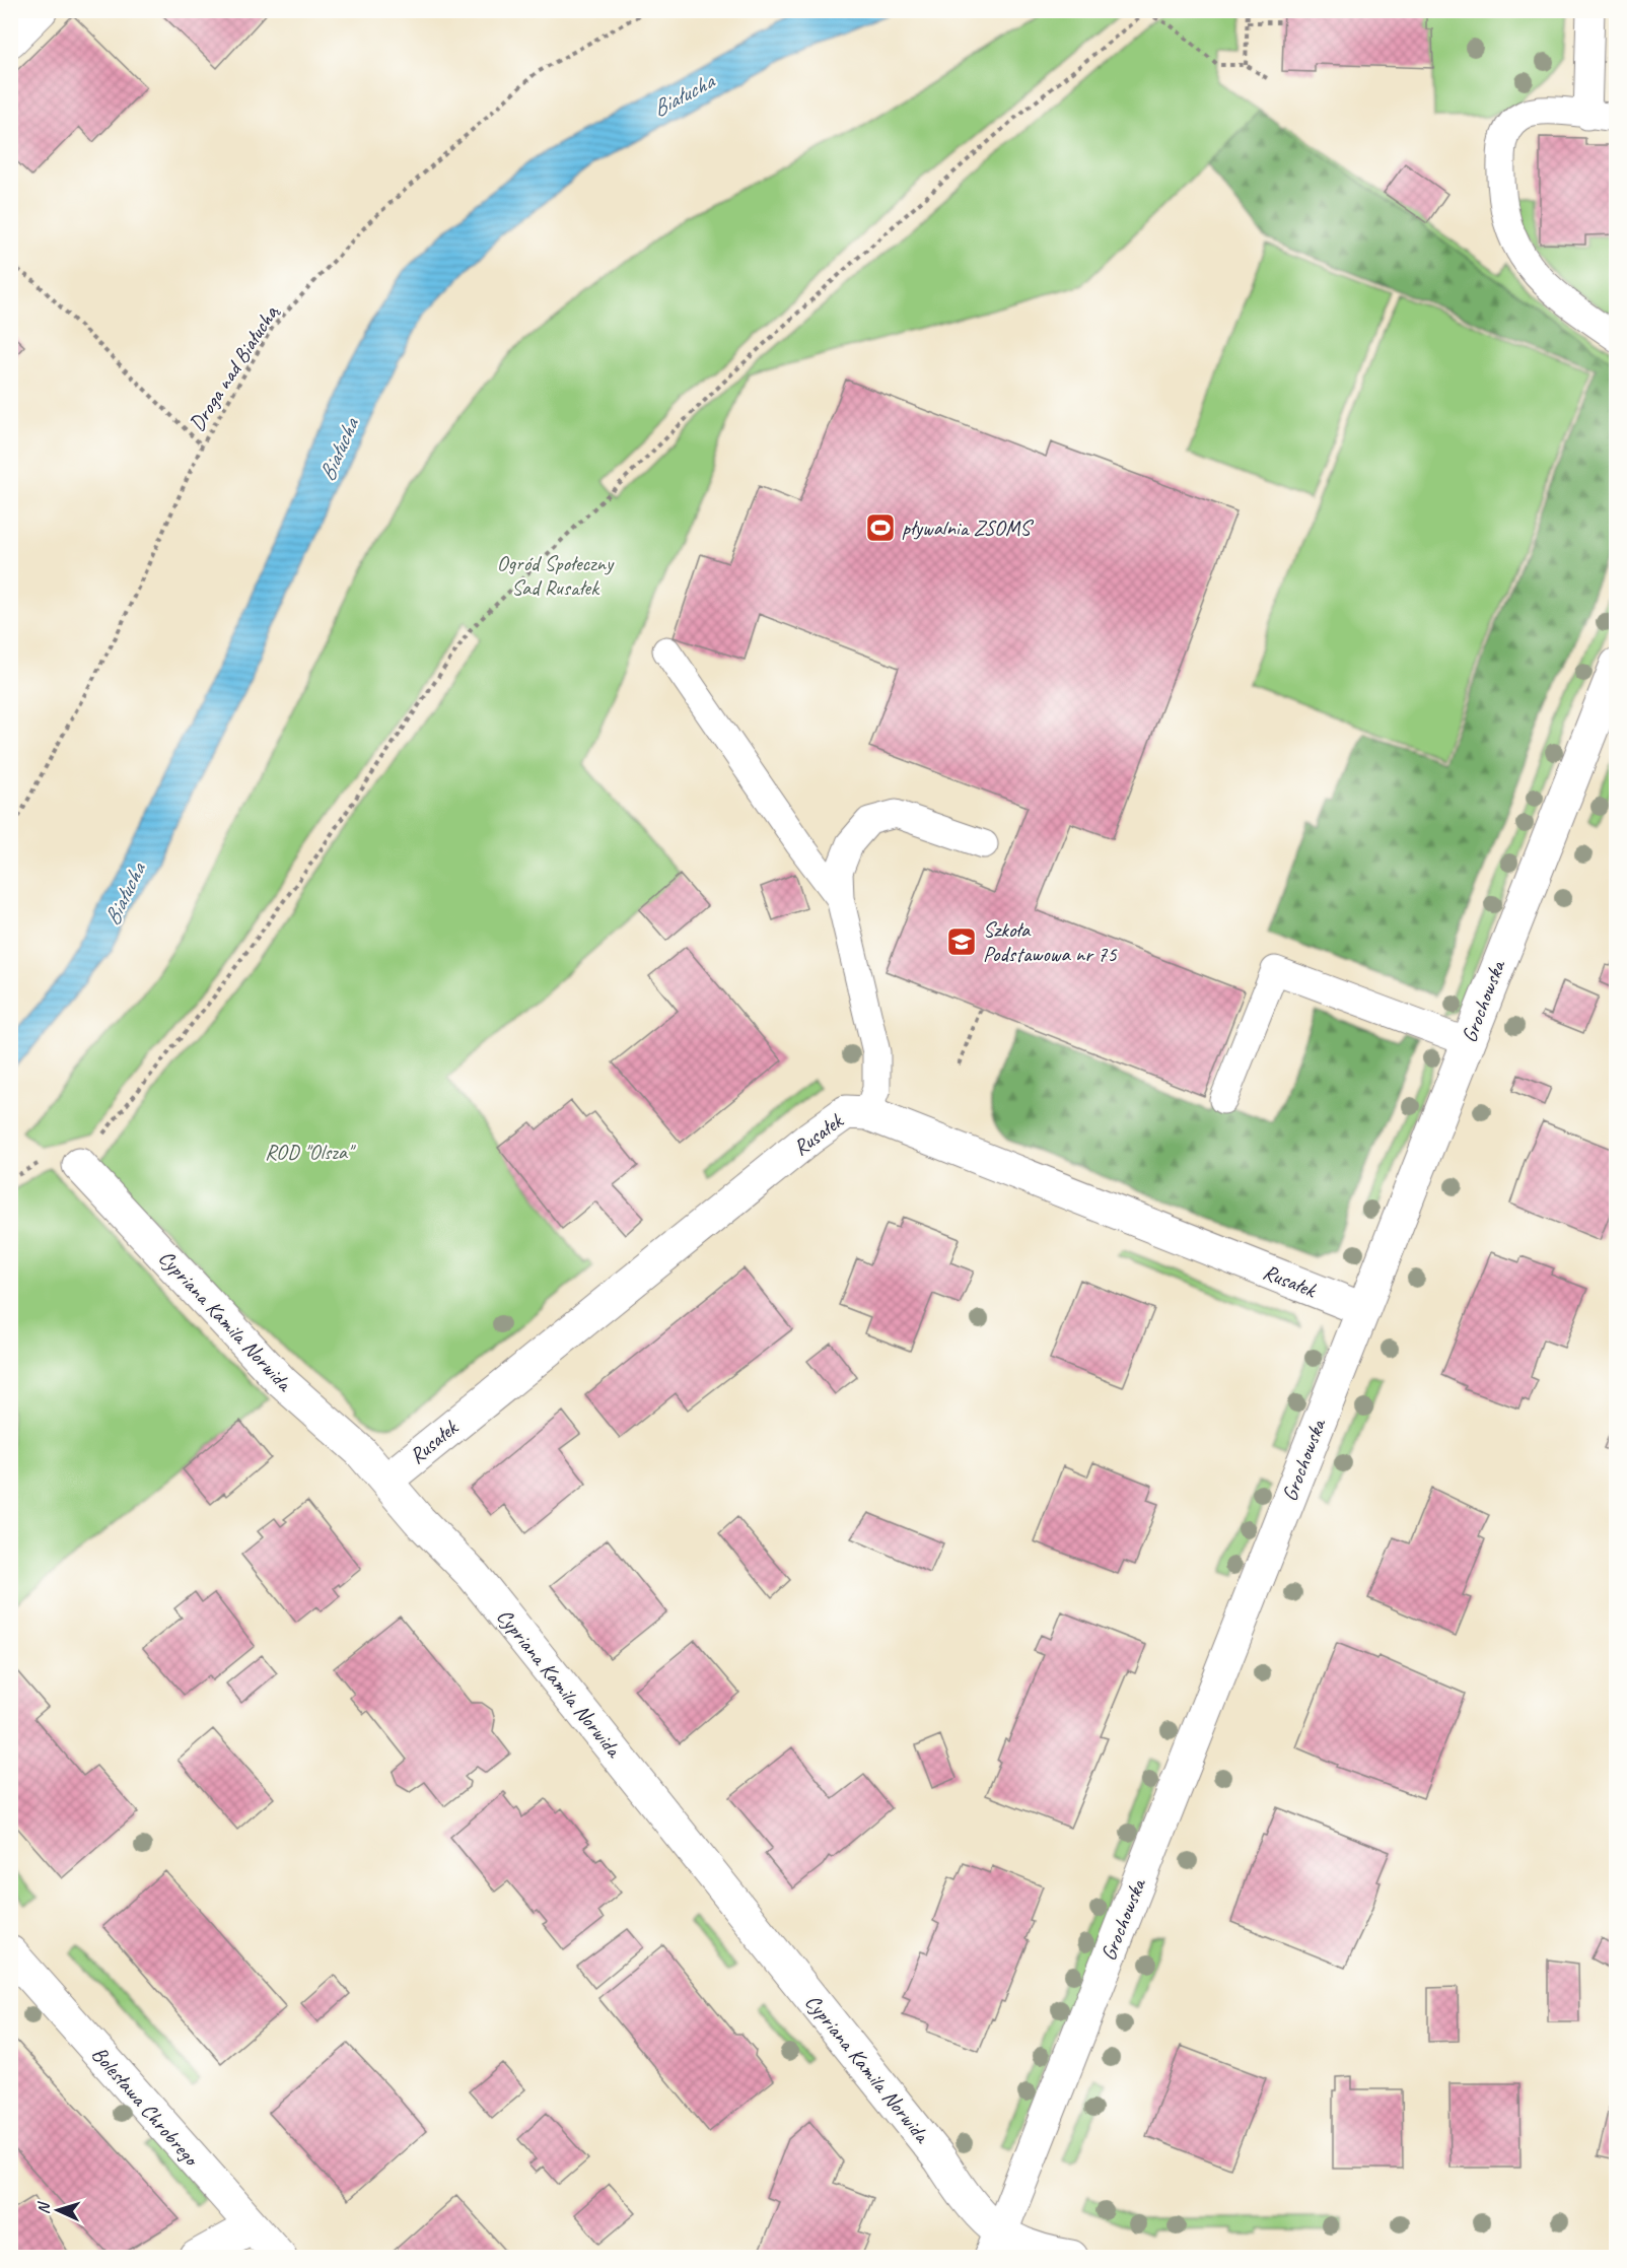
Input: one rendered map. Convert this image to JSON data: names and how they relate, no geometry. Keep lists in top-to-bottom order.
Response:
{
  "streets": {
    "street": [
      "Grochowska",
      "Rusałek",
      "Cypriana Kamila Norwida",
      "Bolesława Chrobrego"
    ],
    "path": ["Droga nad Białuchą"]
  },
  "crossings": [
    ["Grochowska", "Rusałek"],
    ["Grochowska", "Cypriana Kamila Norwida"],
    ["Rusałek", "Cypriana Kamila Norwida"]
  ],
  "water": ["Białucha"],
  "parks": ["Ogród Społeczny Sad Rusałek", "ROD \"Olsza\""],
  "places": {
    "sports": ["pływalnia ZSOMS"],
    "school or university": ["Szkoła Podstawowa nr 75"]
  },
  "north": "left"
}
